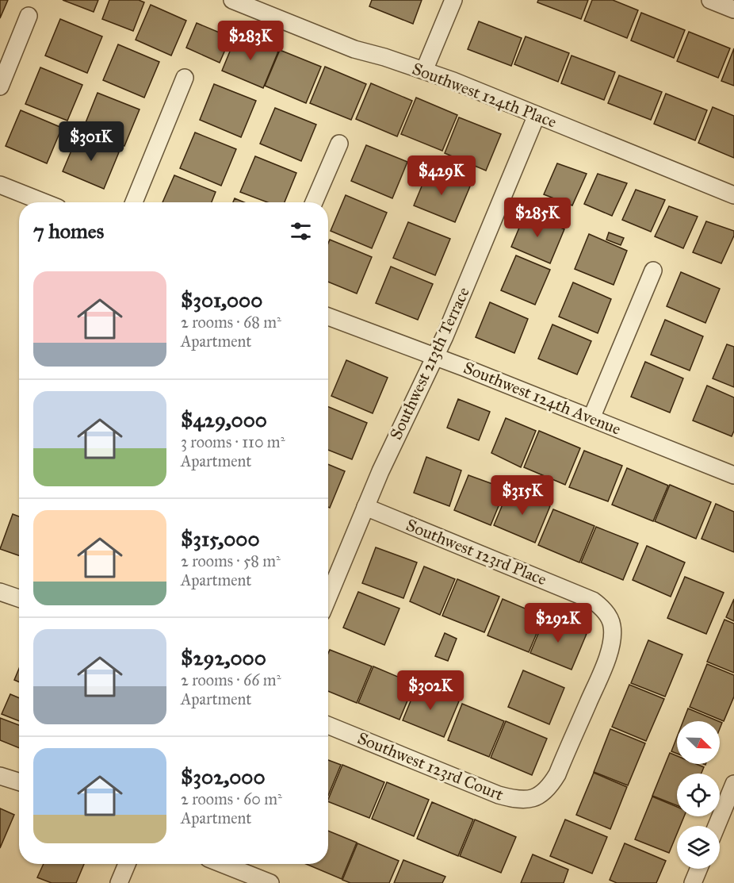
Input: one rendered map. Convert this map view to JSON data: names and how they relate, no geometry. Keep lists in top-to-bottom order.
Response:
{
  "streets": {
    "street": [
      "Southwest 124th Place",
      "Southwest 213th Terrace",
      "Southwest 124th Avenue",
      "Southwest 123rd Place",
      "Southwest 123rd Court"
    ]
  },
  "crossings": [
    ["Southwest 124th Place", "Southwest 213th Terrace"],
    ["Southwest 213th Terrace", "Southwest 124th Avenue"],
    ["Southwest 213th Terrace", "Southwest 123rd Place"],
    ["Southwest 123rd Place", "Southwest 123rd Court"]
  ],
  "north": "bottom right",
  "page": {
    "price": [
      "$283K",
      "$301K",
      "$429K",
      "$285K",
      "$315K",
      "$292K",
      "$302K"
    ],
    "heading": "7 homes",
    "list": [
      {
        "name": "$301,000",
        "note": "2 rooms · 68 m² · Apartment"
      },
      {
        "name": "$429,000",
        "note": "3 rooms · 110 m² · Apartment"
      },
      {
        "name": "$315,000",
        "note": "2 rooms · 58 m² · Apartment"
      },
      {
        "name": "$292,000",
        "note": "2 rooms · 66 m² · Apartment"
      },
      {
        "name": "$302,000",
        "note": "2 rooms · 60 m² · Apartment"
      }
    ]
  }
}
